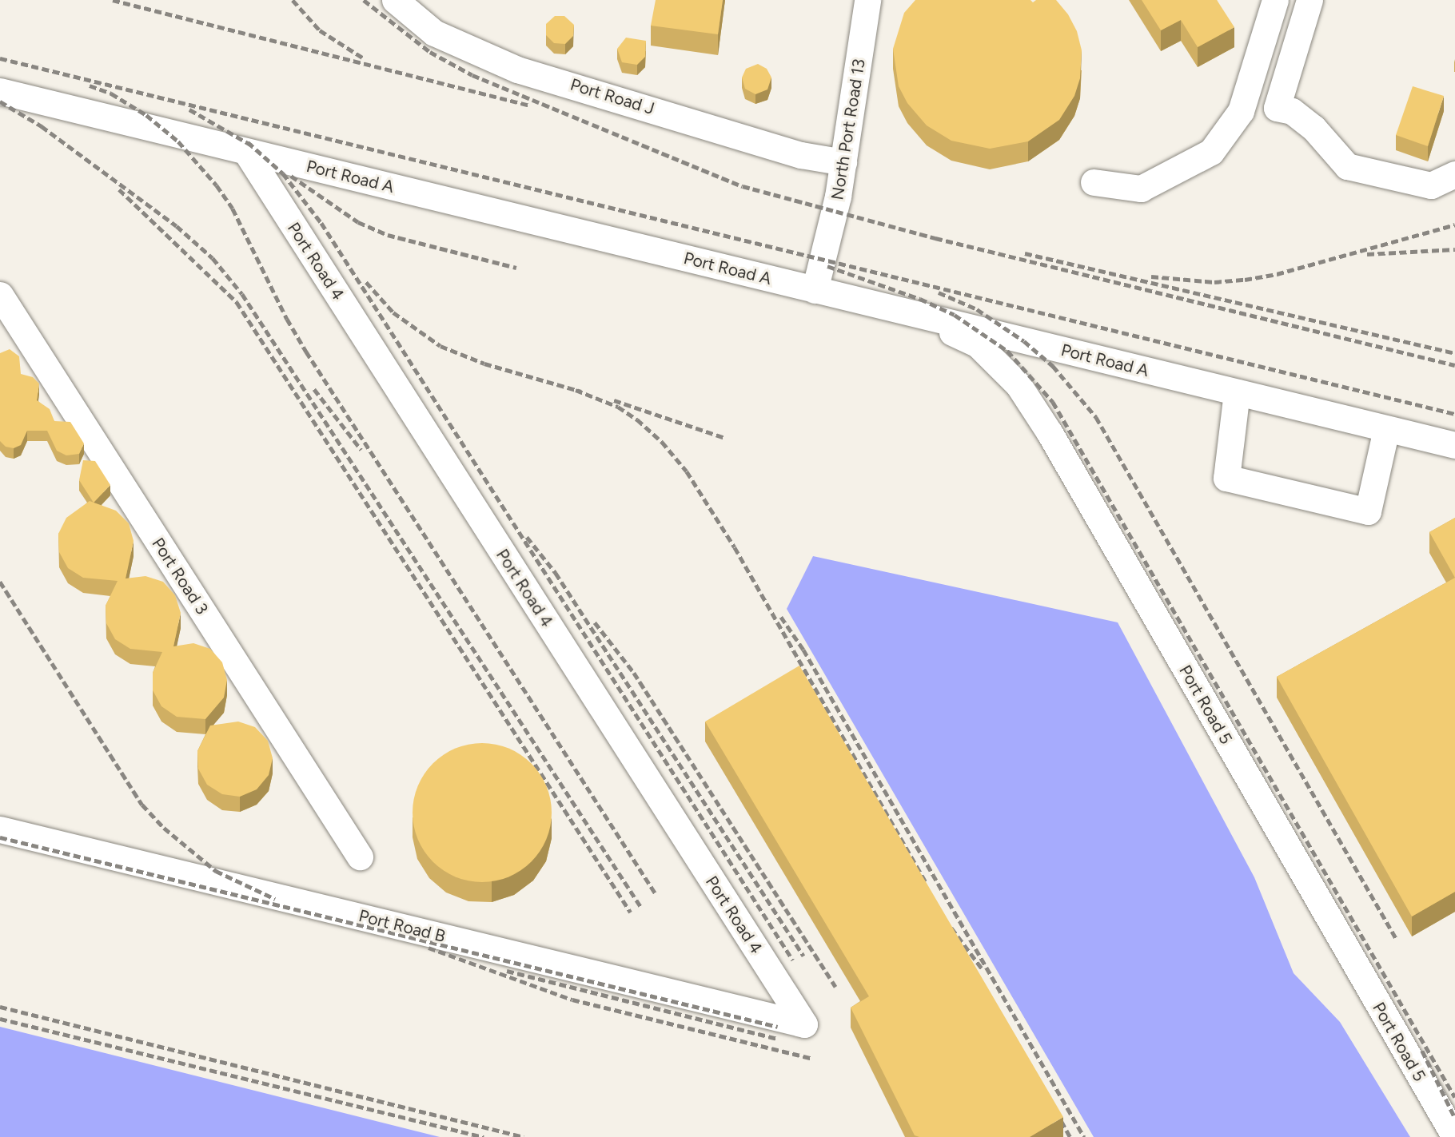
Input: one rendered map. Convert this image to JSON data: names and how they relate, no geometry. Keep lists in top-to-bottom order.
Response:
{
  "streets": {
    "lane": [
      "Port Road J",
      "North Port Road 13",
      "Port Road A",
      "Port Road 4",
      "Port Road 3",
      "Port Road 5",
      "Port Road B"
    ]
  },
  "crossings": [
    ["Port Road J", "North Port Road 13"],
    ["North Port Road 13", "Port Road A"],
    ["Port Road A", "Port Road 4"],
    ["Port Road A", "Port Road 5"],
    ["Port Road 4", "Port Road B"]
  ]
}
